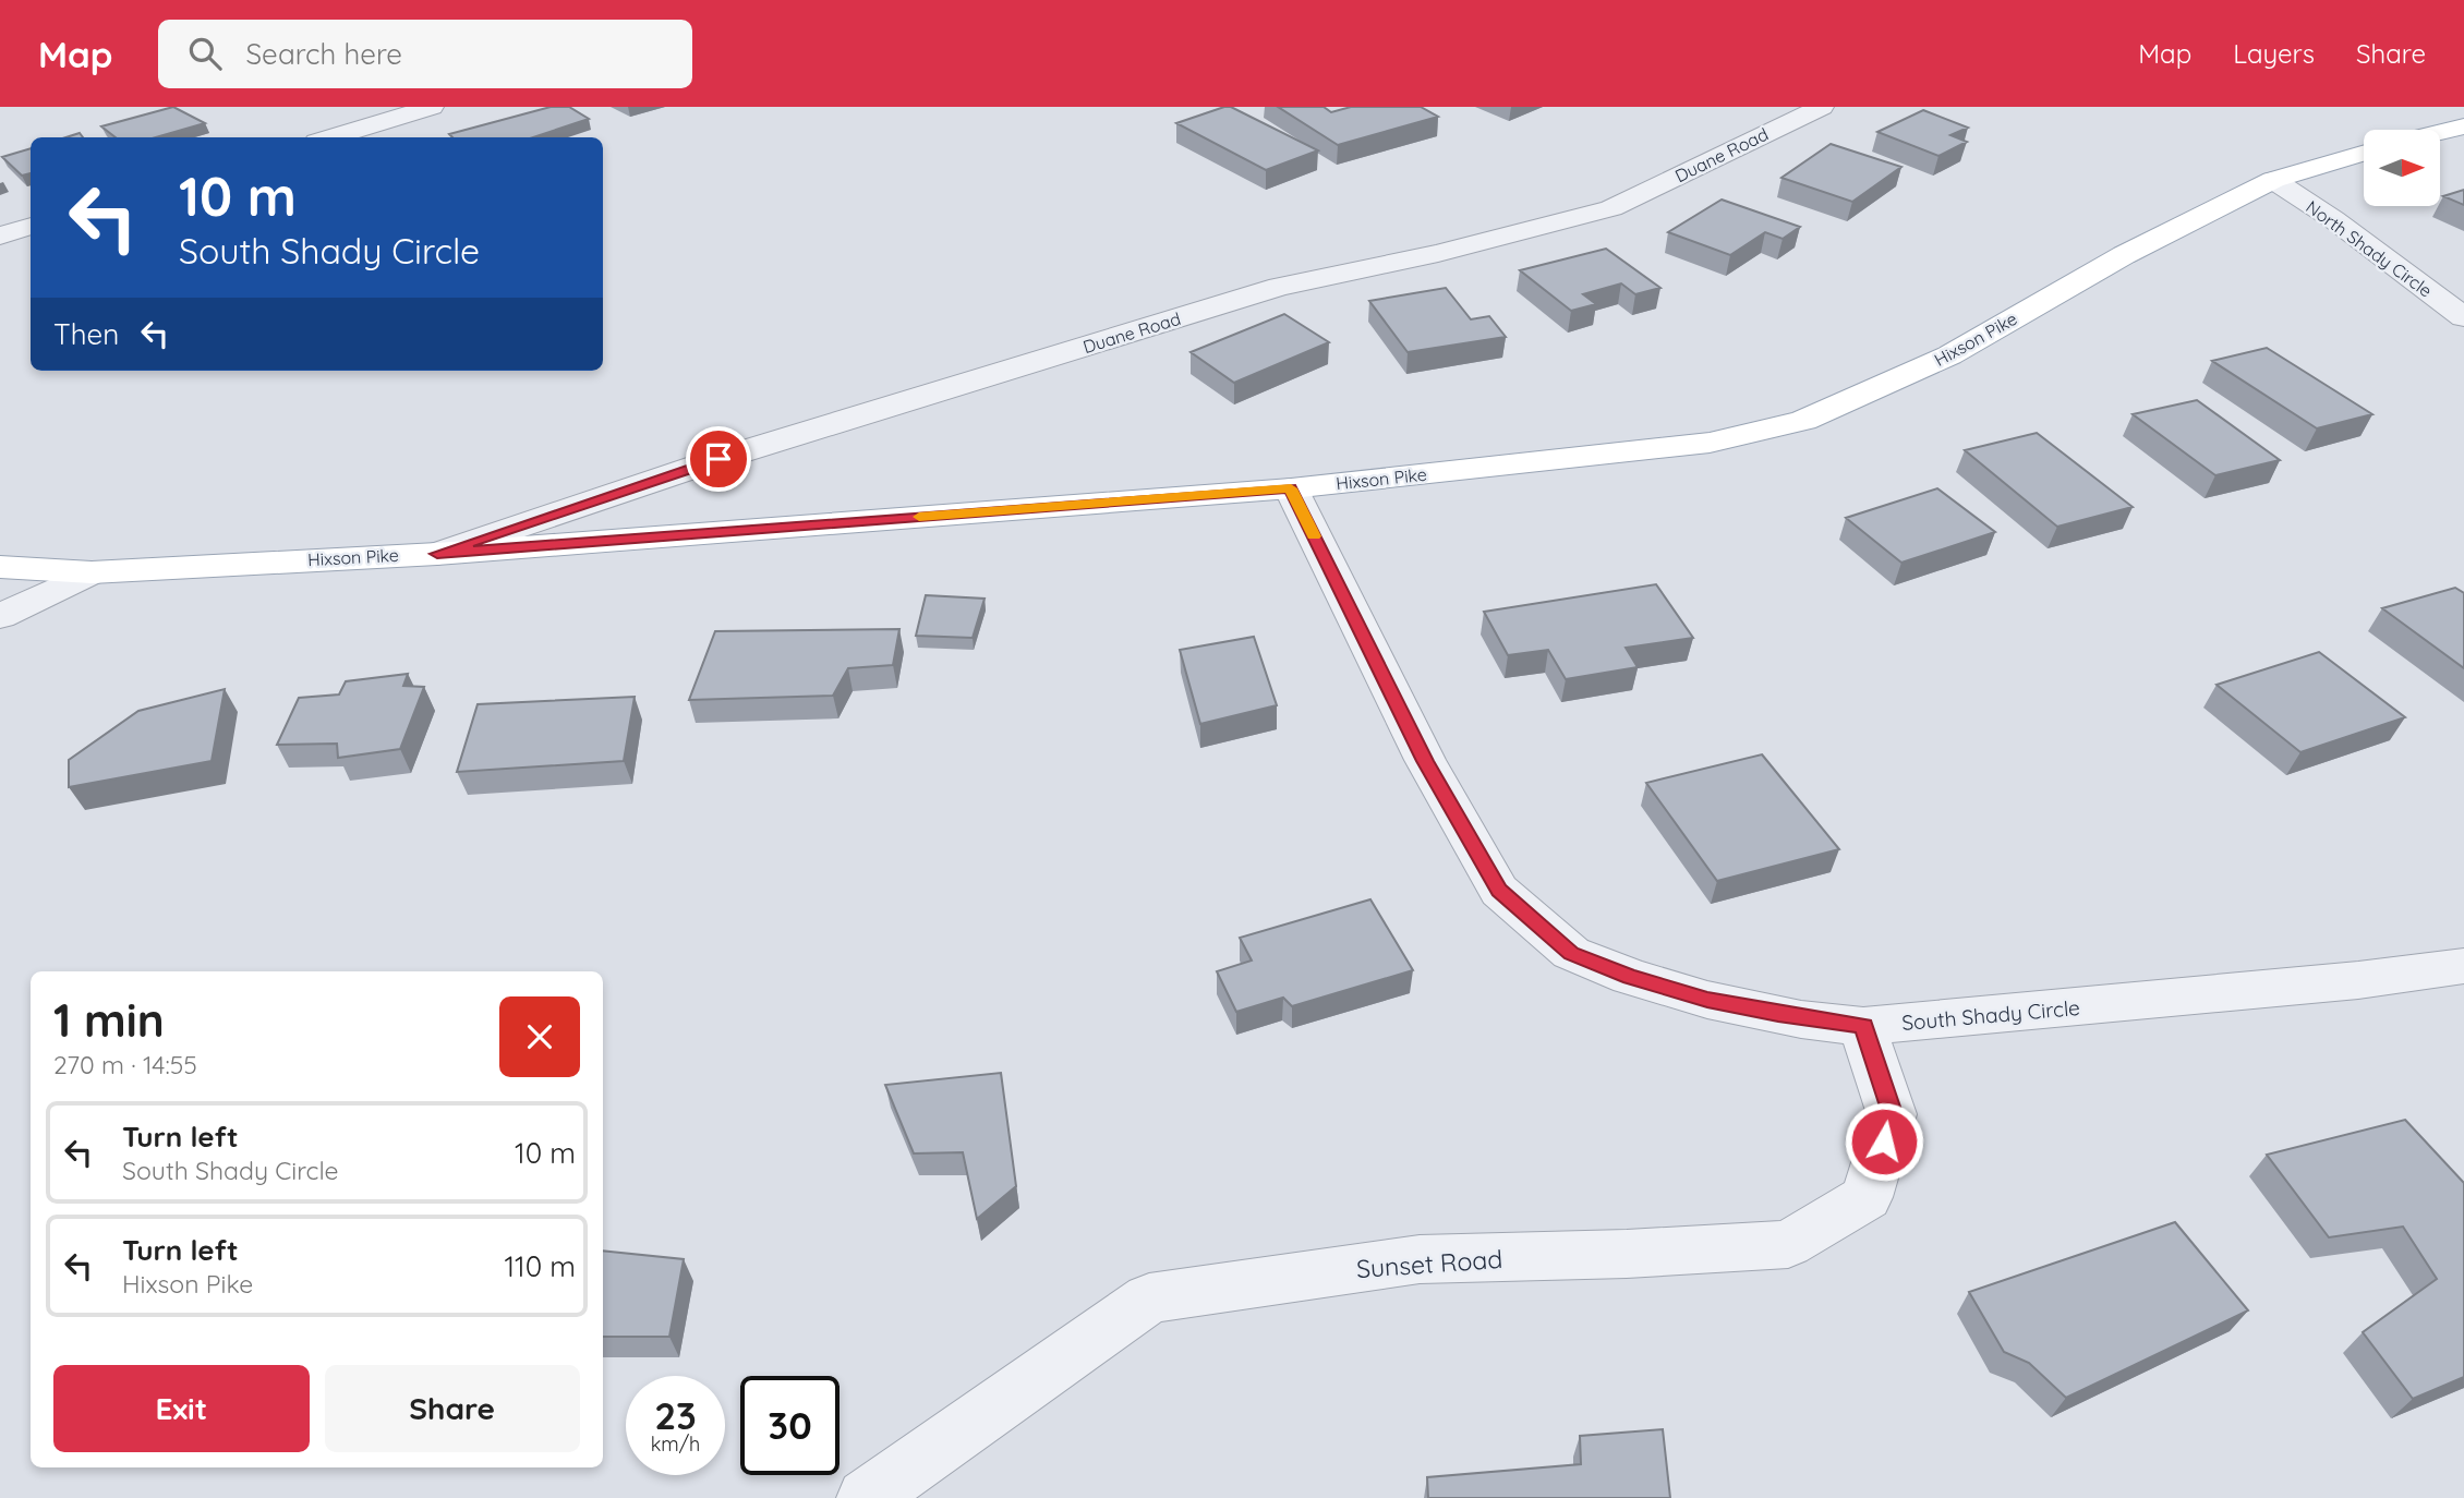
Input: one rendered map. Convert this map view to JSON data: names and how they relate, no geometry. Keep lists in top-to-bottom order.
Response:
{
  "streets": {
    "main road": ["Hixson Pike"],
    "street": [
      "Duane Road",
      "North Shady Circle",
      "South Shady Circle",
      "Sunset Road"
    ]
  },
  "crossings": [
    ["Duane Road", "Hixson Pike"],
    ["North Shady Circle", "Hixson Pike"],
    ["Hixson Pike", "South Shady Circle"],
    ["South Shady Circle", "Sunset Road"]
  ],
  "north": "right",
  "page": {
    "header": "Map",
    "search": "Search here",
    "nav": ["Map", "Layers", "Share"],
    "turn": ["10 m", "South Shady Circle"],
    "then": "Then",
    "heading": ["1 min", "270 m · 14:55"],
    "list": [
      {
        "name": "Turn left",
        "note": "South Shady Circle",
        "value": "10 m"
      },
      {
        "name": "Turn left",
        "note": "Hixson Pike",
        "value": "110 m"
      }
    ],
    "buttons": ["Exit", "Share"],
    "speed": "23 km/h",
    "limit": "30"
  }
}
